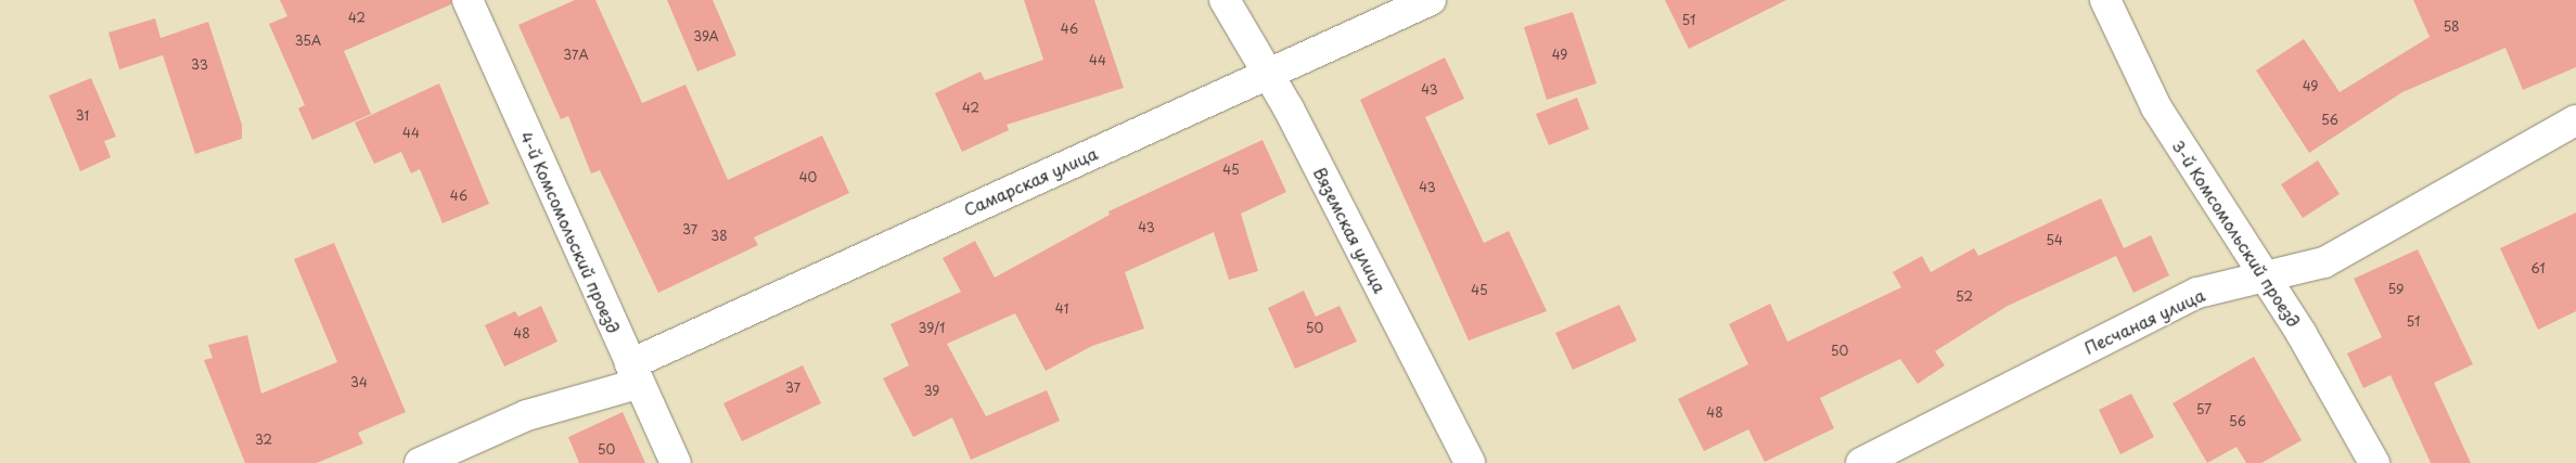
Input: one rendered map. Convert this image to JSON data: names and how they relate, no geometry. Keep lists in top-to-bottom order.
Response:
{
  "streets": {
    "street": [
      "Самарская улица",
      "Вяземская улица",
      "4-й Комсомольский проезд",
      "3-й Комсомольский проезд",
      "Песчаная улица"
    ]
  },
  "crossings": [
    ["Самарская улица", "Вяземская улица"],
    ["Самарская улица", "4-й Комсомольский проезд"],
    ["3-й Комсомольский проезд", "Песчаная улица"]
  ],
  "house_numbers": [
    "42",
    "51",
    "58",
    "46",
    "39А",
    "35А",
    "37А",
    "49",
    "44",
    "33",
    "49",
    "43",
    "42",
    "31",
    "56",
    "44",
    "45",
    "40",
    "43",
    "46",
    "43",
    "37",
    "38",
    "54",
    "61",
    "59",
    "45",
    "52",
    "41",
    "51",
    "39/1",
    "50",
    "48",
    "50",
    "34",
    "37",
    "39",
    "57",
    "48",
    "56",
    "32",
    "50"
  ]
}
